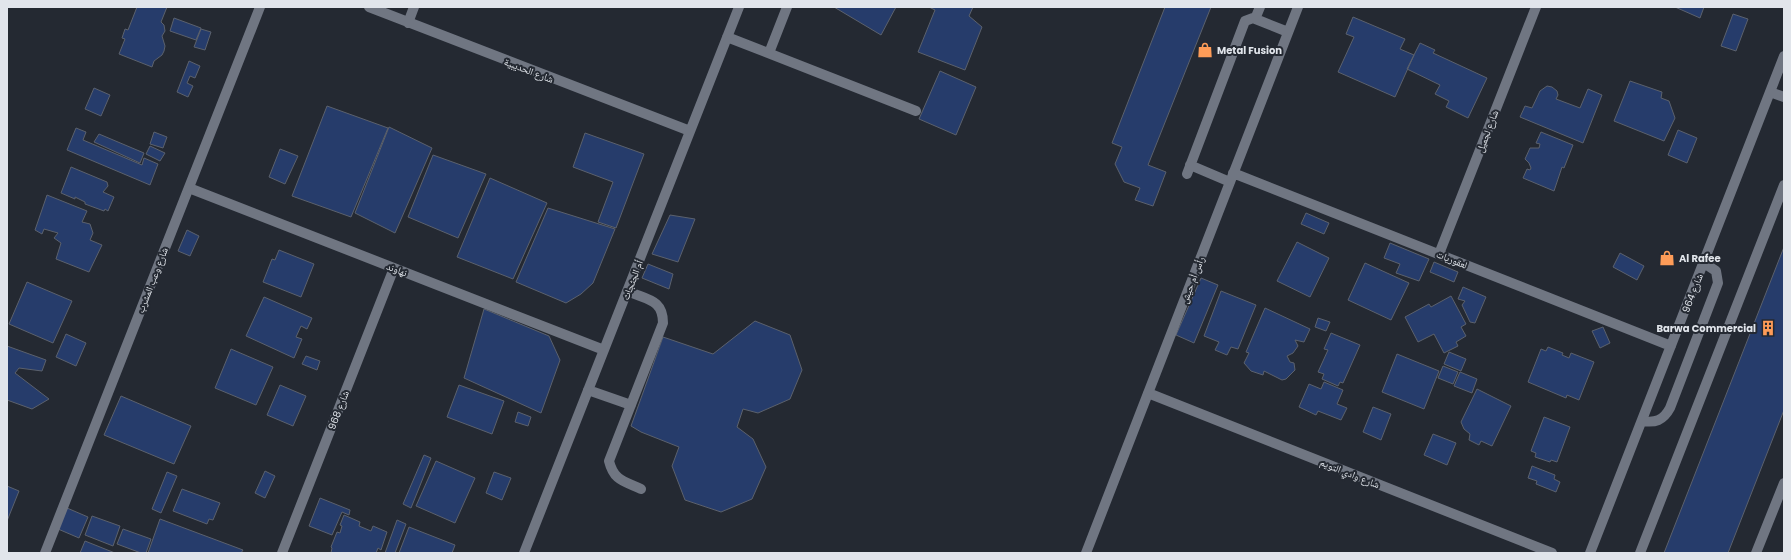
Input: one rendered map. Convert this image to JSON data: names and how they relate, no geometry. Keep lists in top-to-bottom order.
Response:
{
  "streets": {
    "street": [
      "شارع الحديبية",
      "شارع لجميل",
      "لعقوريات",
      "نهاوند",
      "شارع وعب المشرب",
      "أم الجثجاث",
      "رأس أم حيش",
      "شارع 964",
      "شارع 968",
      "شارع وادي التويم"
    ]
  },
  "crossings": [
    ["شارع الحديبية", "أم الجثجاث"],
    ["شارع لجميل", "لعقوريات"],
    ["لعقوريات", "رأس أم حيش"],
    ["لعقوريات", "شارع 964"],
    ["نهاوند", "شارع وعب المشرب"],
    ["نهاوند", "أم الجثجاث"],
    ["نهاوند", "شارع 968"],
    ["رأس أم حيش", "شارع وادي التويم"]
  ],
  "places": {
    "shop": ["Metal Fusion", "Al Rafee"],
    "building": ["Barwa Commercial"]
  }
}
